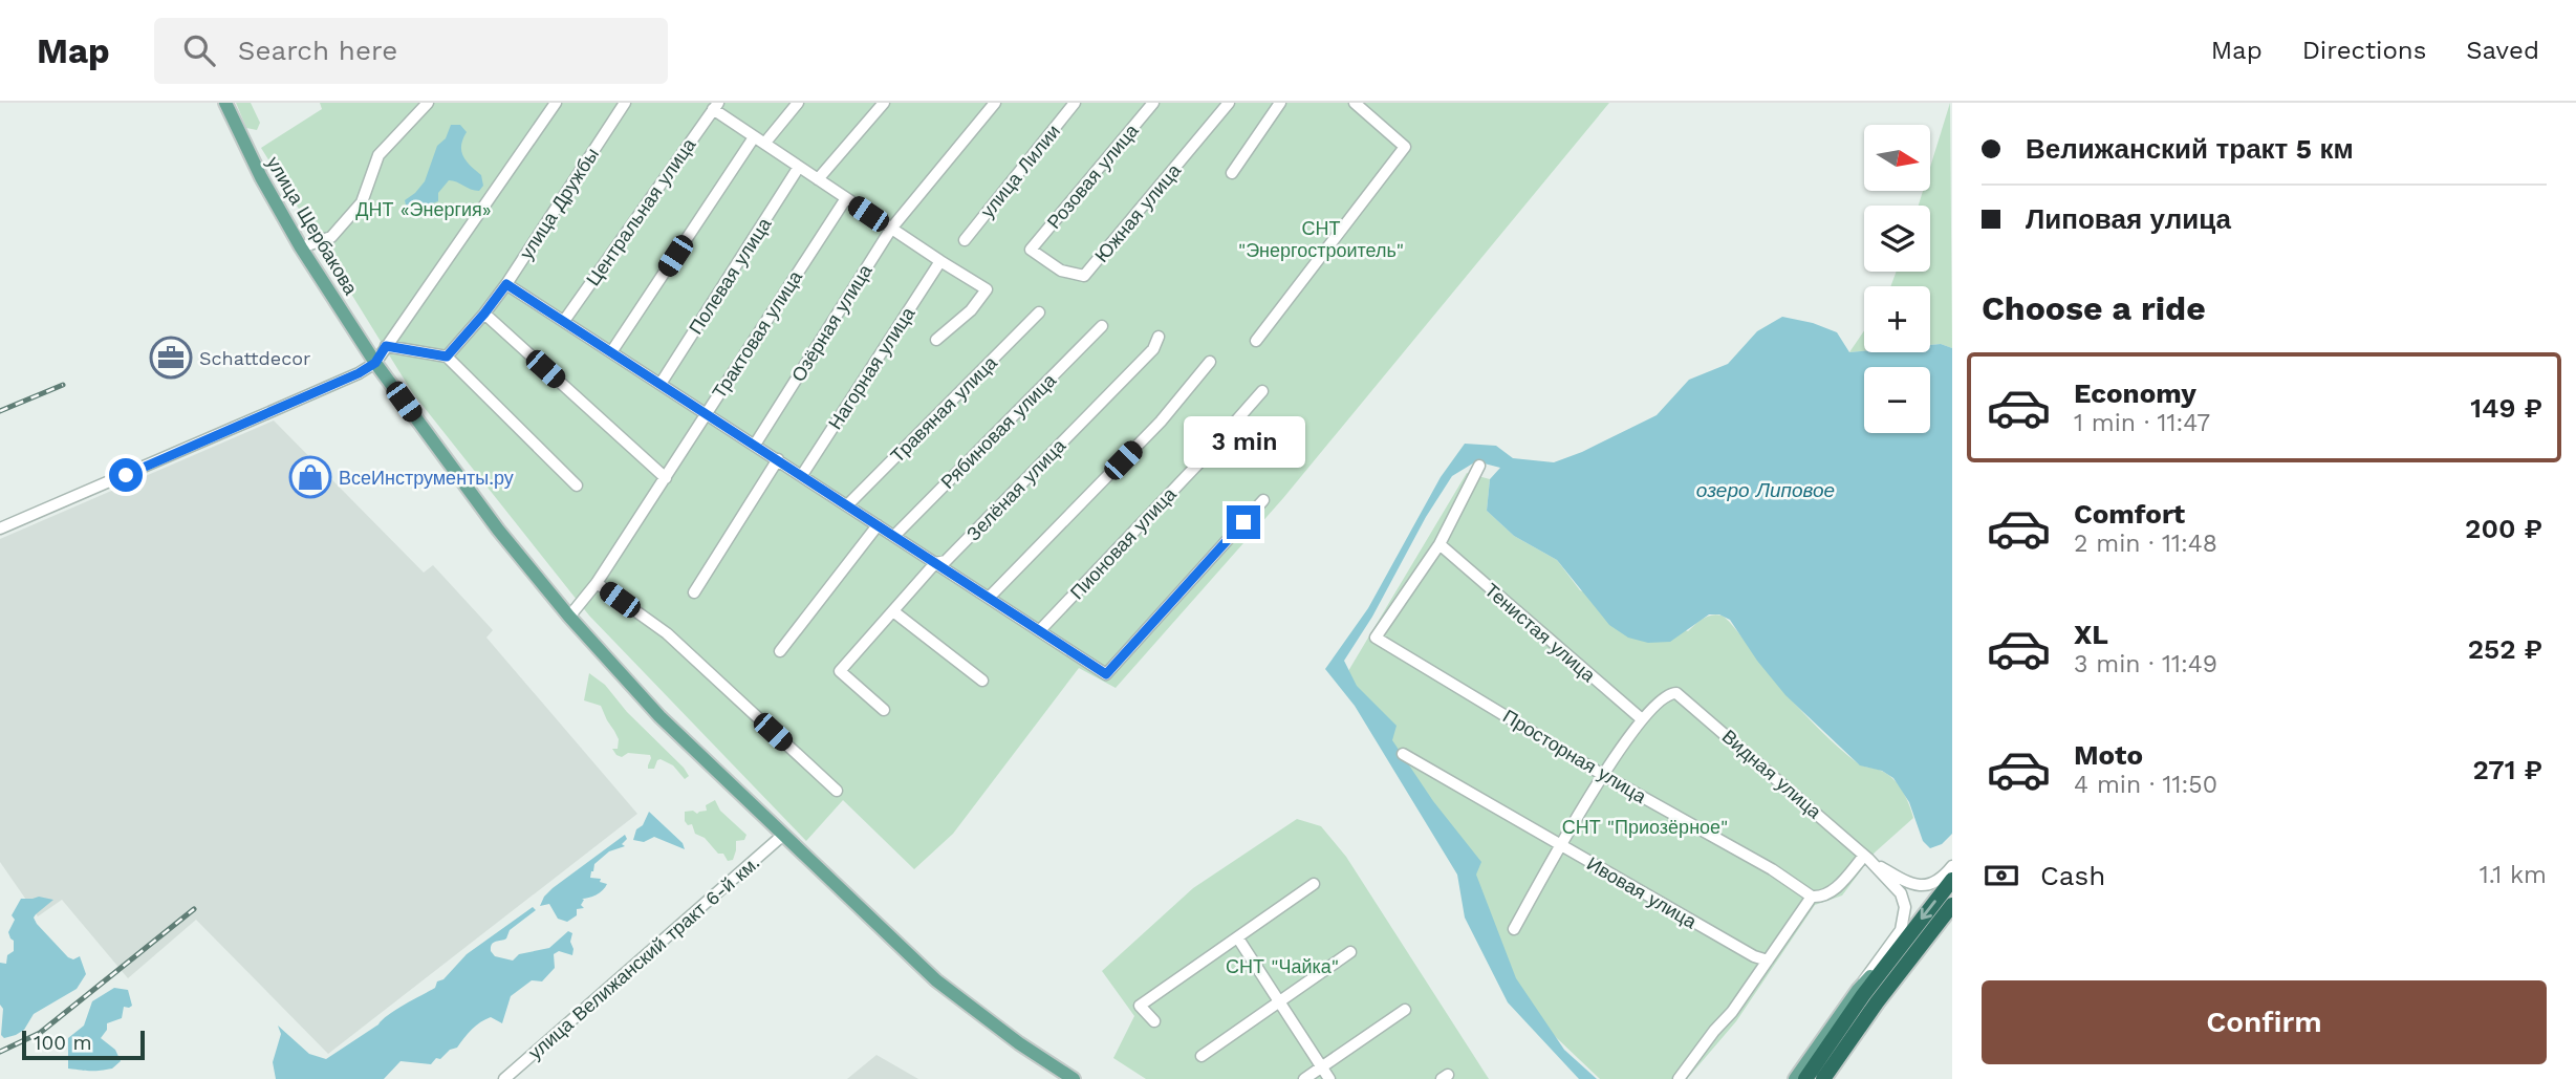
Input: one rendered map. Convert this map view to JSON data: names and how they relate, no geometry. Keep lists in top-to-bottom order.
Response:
{
  "streets": {
    "main road": ["улица Щербакова"],
    "street": [
      "улица Лилии",
      "Розовая улица",
      "улица Дружбы",
      "Центральная улица",
      "Южная улица",
      "Полевая улица",
      "Озёрная улица",
      "Трактовая улица",
      "Нагорная улица",
      "Травяная улица",
      "Рябиновая улица",
      "Зелёная улица",
      "Пионовая улица",
      "Тенистая улица",
      "Просторная улица",
      "Видная улица",
      "Ивовая улица",
      "улица Велижанский тракт 6-й км."
    ]
  },
  "crossings": [
    ["Розовая улица", "Южная улица"],
    ["улица Щербакова", "Трактовая улица"],
    ["улица Щербакова", "улица Велижанский тракт 6-й км."],
    ["Тенистая улица", "Просторная улица"],
    ["Тенистая улица", "Видная улица"]
  ],
  "water": ["озеро Липовое"],
  "parks": [
    "ДНТ «Энергия»",
    "СНТ \"Энергостроитель\"",
    "СНТ \"Приозёрное\"",
    "СНТ \"Чайка\""
  ],
  "places": {
    "office": ["Schattdecor"],
    "shop": ["ВсеИнструменты.ру"]
  },
  "scale_bar": "100 m",
  "north": "right",
  "page": {
    "header": "Map",
    "search": "Search here",
    "nav": ["Map", "Directions", "Saved"],
    "banner": ["Велижанский тракт 5 км", "Липовая улица"],
    "map_buttons": ["+", "−"],
    "heading": "Choose a ride",
    "list": [
      {
        "name": "Economy",
        "note": "1 min · 11:47",
        "value": "149 ₽"
      },
      {
        "name": "Comfort",
        "note": "2 min · 11:48",
        "value": "200 ₽"
      },
      {
        "name": "XL",
        "note": "3 min · 11:49",
        "value": "252 ₽"
      },
      {
        "name": "Moto",
        "note": "4 min · 11:50",
        "value": "271 ₽"
      }
    ],
    "bubble": "3 min",
    "pay": ["Cash", "1.1 km"],
    "buttons": "Confirm",
    "scale": "100 m"
  }
}
